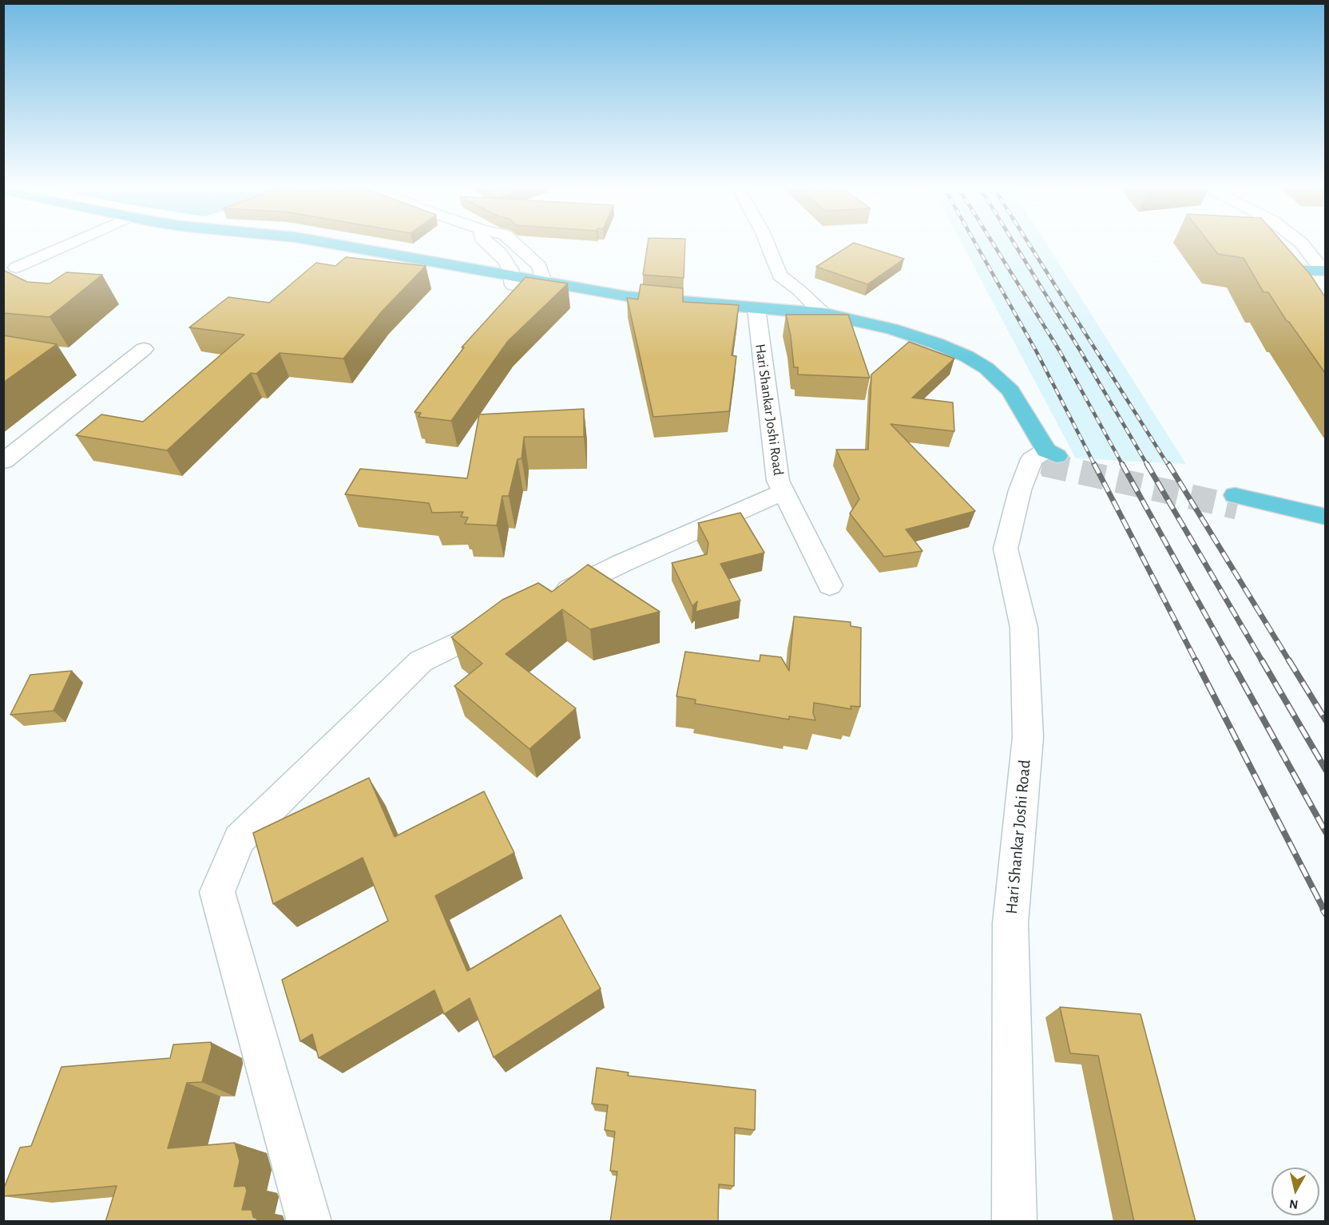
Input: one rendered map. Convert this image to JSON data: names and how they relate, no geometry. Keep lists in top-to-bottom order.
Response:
{
  "streets": {
    "street": ["Hari Shankar Joshi Road"]
  },
  "north": "bottom"
}
